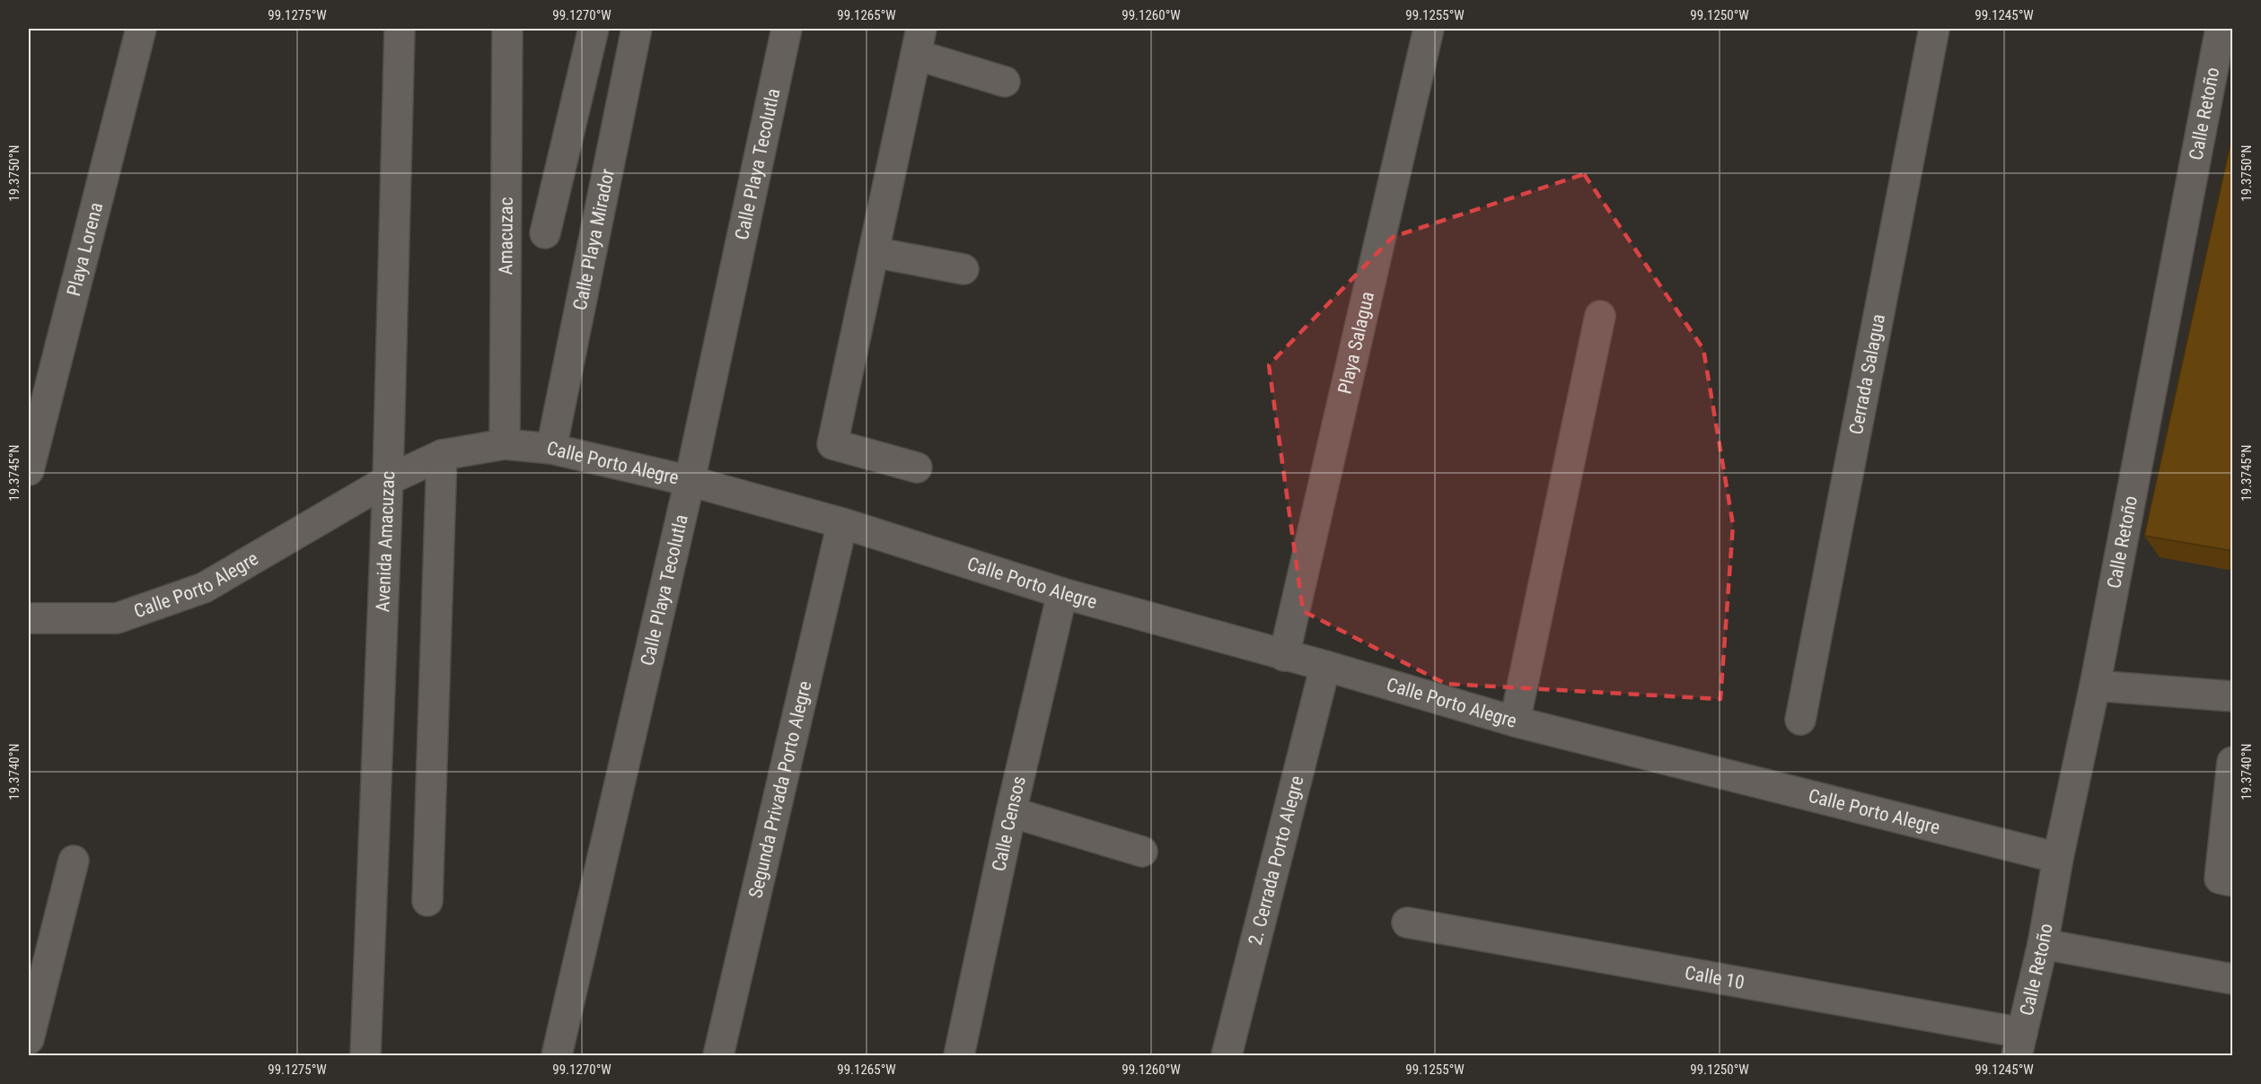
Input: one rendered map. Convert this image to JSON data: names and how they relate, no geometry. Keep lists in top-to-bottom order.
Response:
{
  "streets": {
    "street": [
      "Calle Retoño",
      "Calle Playa Tecolutla",
      "Amacuzac",
      "Calle Playa Mirador",
      "Playa Lorena",
      "Playa Salagua",
      "Cerrada Salagua",
      "Calle Porto Alegre",
      "Avenida Amacuzac",
      "Segunda Privada Porto Alegre",
      "Calle Censos",
      "2. Cerrada Porto Alegre",
      "Calle 10"
    ]
  },
  "crossings": [
    ["Calle Retoño", "Calle Porto Alegre"],
    ["Calle Retoño", "Calle 10"],
    ["Calle Playa Tecolutla", "Calle Porto Alegre"],
    ["Amacuzac", "Calle Porto Alegre"],
    ["Calle Playa Mirador", "Calle Porto Alegre"],
    ["Playa Salagua", "Calle Porto Alegre"],
    ["Calle Porto Alegre", "Avenida Amacuzac"],
    ["Calle Porto Alegre", "Segunda Privada Porto Alegre"],
    ["Calle Porto Alegre", "Calle Censos"],
    ["Calle Porto Alegre", "2. Cerrada Porto Alegre"]
  ],
  "coordinates": [
    "99.1275°W",
    "99.1270°W",
    "99.1265°W",
    "99.1260°W",
    "99.1255°W",
    "99.1250°W",
    "99.1245°W",
    "19.3750°N",
    "19.3745°N",
    "19.3740°N"
  ]
}
